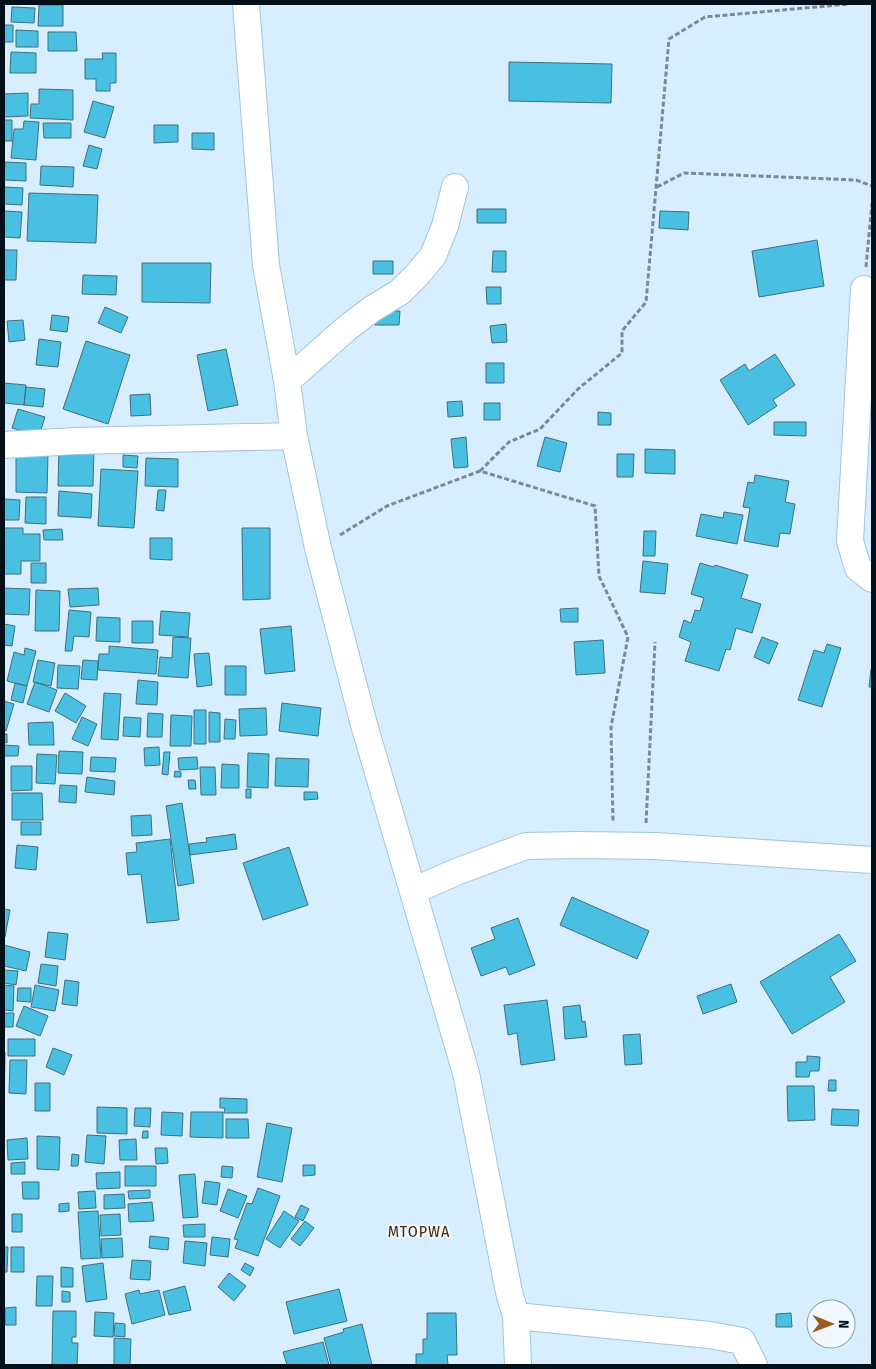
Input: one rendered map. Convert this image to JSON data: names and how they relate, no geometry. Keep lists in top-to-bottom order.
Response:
{
  "districts": ["MTOPWA"],
  "north": "right"
}
